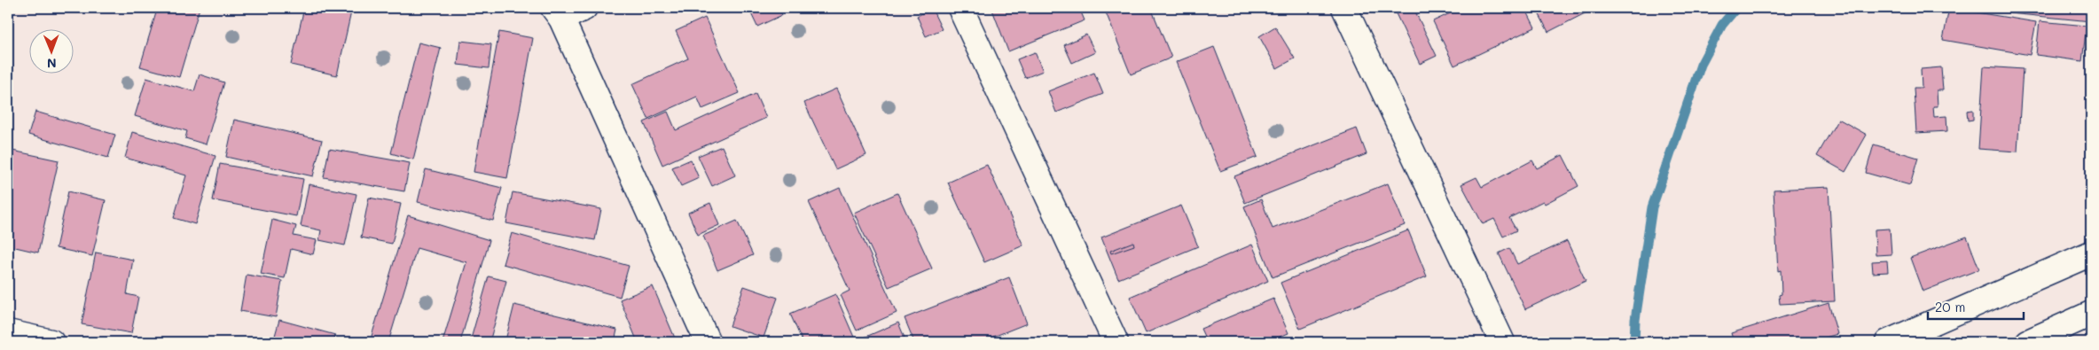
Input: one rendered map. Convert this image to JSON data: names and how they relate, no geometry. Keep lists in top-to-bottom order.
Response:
{
  "scale_bar": "20 m",
  "north": "bottom"
}
